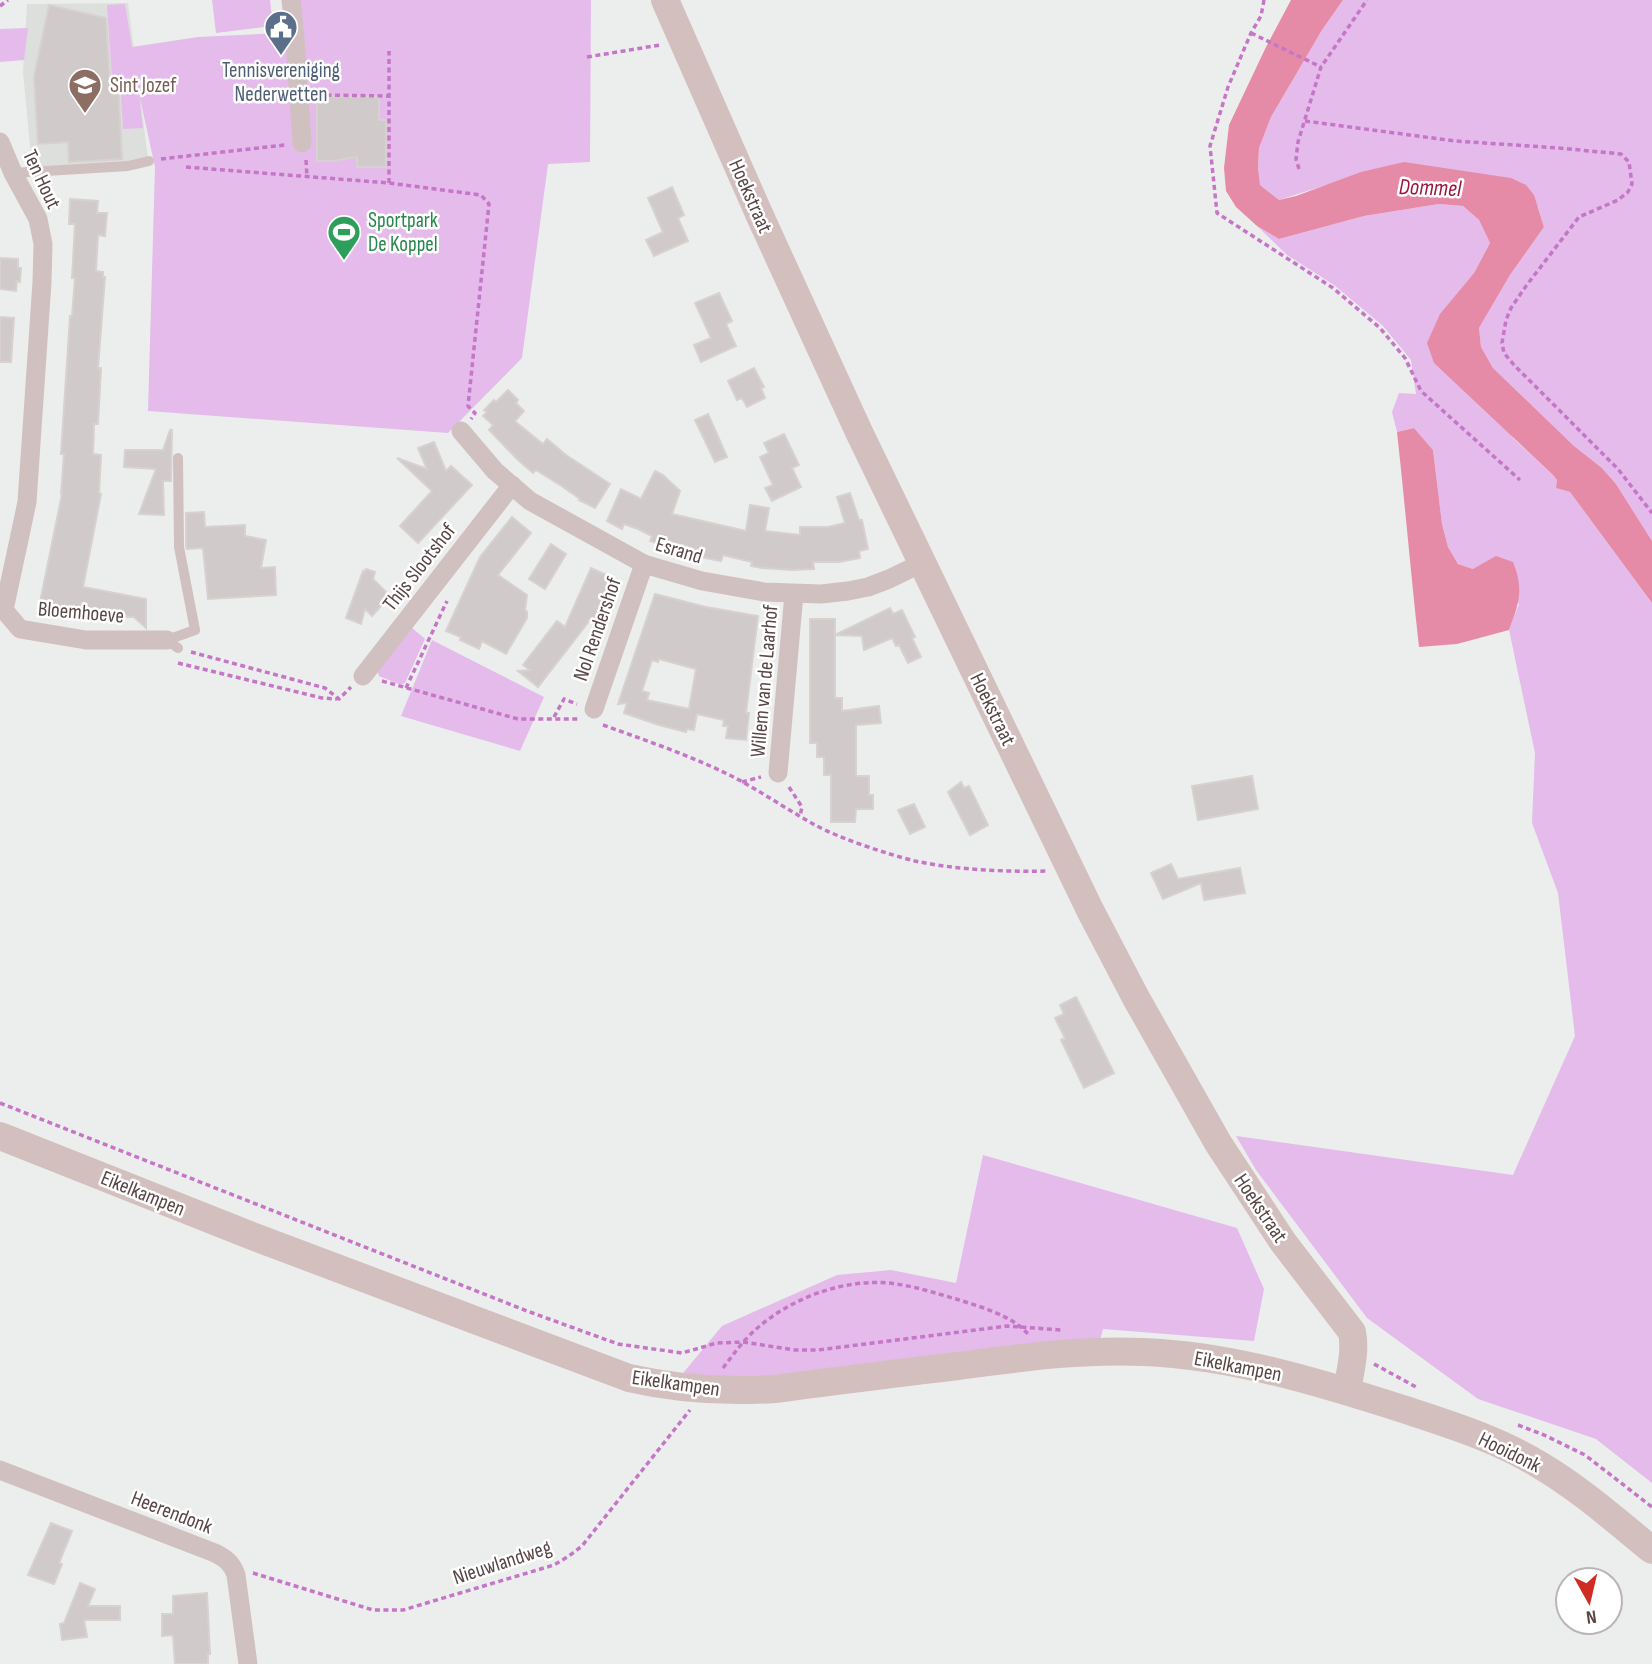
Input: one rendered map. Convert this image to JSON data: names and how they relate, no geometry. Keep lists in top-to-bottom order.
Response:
{
  "streets": {
    "street": [
      "Ten Hout",
      "Hoekstraat",
      "Esrand",
      "Thijs Slootshof",
      "Bloemhoeve",
      "Nol Rendershof",
      "Willem van de Laarhof",
      "Eikelkampen",
      "Hooidonk",
      "Heerendonk"
    ],
    "path": ["Nieuwlandweg"]
  },
  "crossings": [
    ["Ten Hout", "Bloemhoeve"],
    ["Hoekstraat", "Esrand"],
    ["Hoekstraat", "Eikelkampen"],
    ["Hoekstraat", "Hooidonk"],
    ["Esrand", "Thijs Slootshof"],
    ["Esrand", "Nol Rendershof"],
    ["Esrand", "Willem van de Laarhof"],
    ["Eikelkampen", "Hooidonk"],
    ["Eikelkampen", "Nieuwlandweg"],
    ["Heerendonk", "Nieuwlandweg"]
  ],
  "water": ["Dommel"],
  "places": {
    "public building": ["Tennisvereniging Nederwetten"],
    "school or university": ["Sint Jozef"],
    "sports": ["Sportpark De Koppel"]
  },
  "north": "bottom"
}
